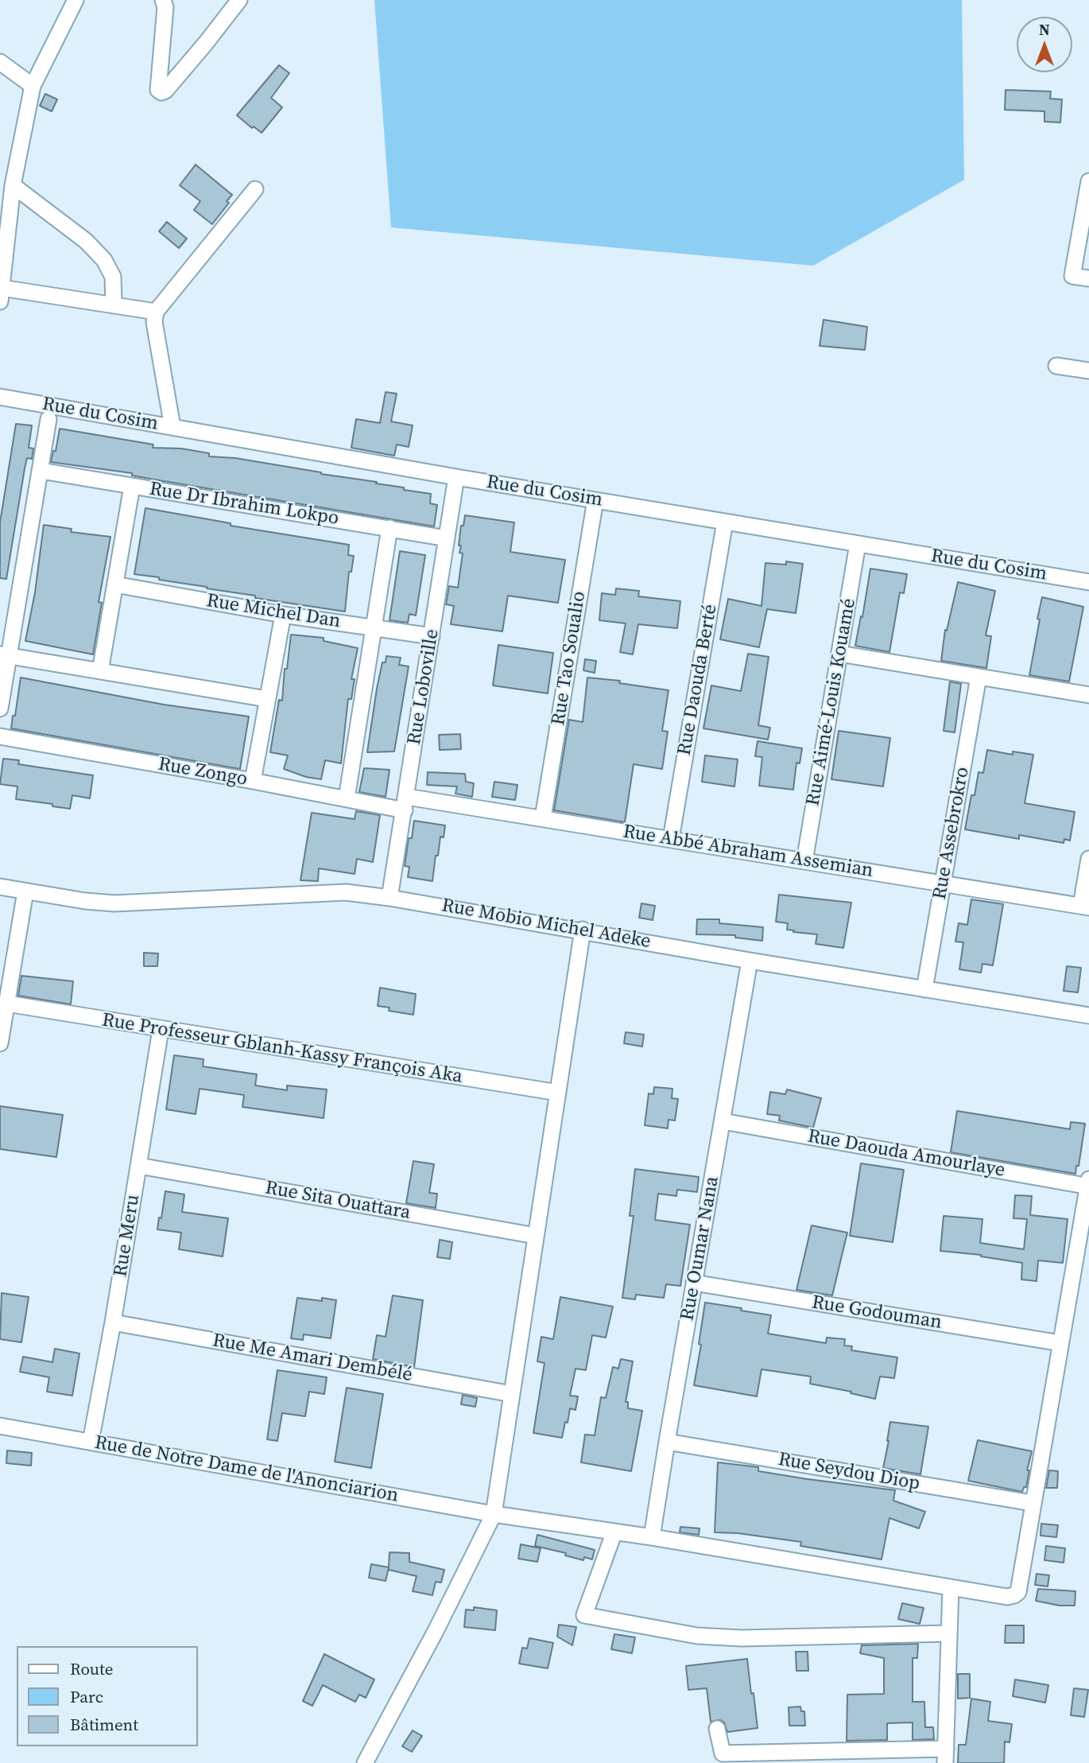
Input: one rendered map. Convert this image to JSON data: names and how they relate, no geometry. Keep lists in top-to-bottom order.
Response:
{
  "streets": {
    "street": [
      "Rue du Cosim",
      "Rue Dr Ibrahim Lokpo",
      "Rue Michel Dan",
      "Rue Tao Soualio",
      "Rue Daouda Berté",
      "Rue Loboville",
      "Rue Aimé-Louis Kouamé",
      "Rue Zongo",
      "Rue Assebrokro",
      "Rue Abbé Abraham Assemian",
      "Rue Mobio Michel Adeke",
      "Rue Professeur Gblanh-Kassy François Aka",
      "Rue Daouda Amourlaye",
      "Rue Sita Ouattara",
      "Rue Meru",
      "Rue Oumar Nana",
      "Rue Godouman",
      "Rue Me Amari Dembélé",
      "Rue de Notre Dame de l'Anonciarion",
      "Rue Seydou Diop"
    ]
  },
  "crossings": [
    ["Rue du Cosim", "Rue Tao Soualio"],
    ["Rue du Cosim", "Rue Daouda Berté"],
    ["Rue du Cosim", "Rue Loboville"],
    ["Rue du Cosim", "Rue Aimé-Louis Kouamé"],
    ["Rue Dr Ibrahim Lokpo", "Rue Loboville"],
    ["Rue Michel Dan", "Rue Loboville"],
    ["Rue Tao Soualio", "Rue Abbé Abraham Assemian"],
    ["Rue Daouda Berté", "Rue Abbé Abraham Assemian"],
    ["Rue Loboville", "Rue Zongo"],
    ["Rue Loboville", "Rue Abbé Abraham Assemian"],
    ["Rue Loboville", "Rue Mobio Michel Adeke"],
    ["Rue Aimé-Louis Kouamé", "Rue Abbé Abraham Assemian"],
    ["Rue Zongo", "Rue Abbé Abraham Assemian"],
    ["Rue Assebrokro", "Rue Abbé Abraham Assemian"],
    ["Rue Assebrokro", "Rue Mobio Michel Adeke"],
    ["Rue Mobio Michel Adeke", "Rue Oumar Nana"],
    ["Rue Professeur Gblanh-Kassy François Aka", "Rue Meru"],
    ["Rue Daouda Amourlaye", "Rue Oumar Nana"],
    ["Rue Sita Ouattara", "Rue Meru"],
    ["Rue Meru", "Rue Me Amari Dembélé"],
    ["Rue Meru", "Rue de Notre Dame de l'Anonciarion"],
    ["Rue Oumar Nana", "Rue Godouman"],
    ["Rue Oumar Nana", "Rue de Notre Dame de l'Anonciarion"],
    ["Rue Oumar Nana", "Rue Seydou Diop"],
    ["Rue de Notre Dame de l'Anonciarion", "Rue Seydou Diop"]
  ],
  "legend": ["Route", "Parc", "Bâtiment"],
  "north": "top"
}
